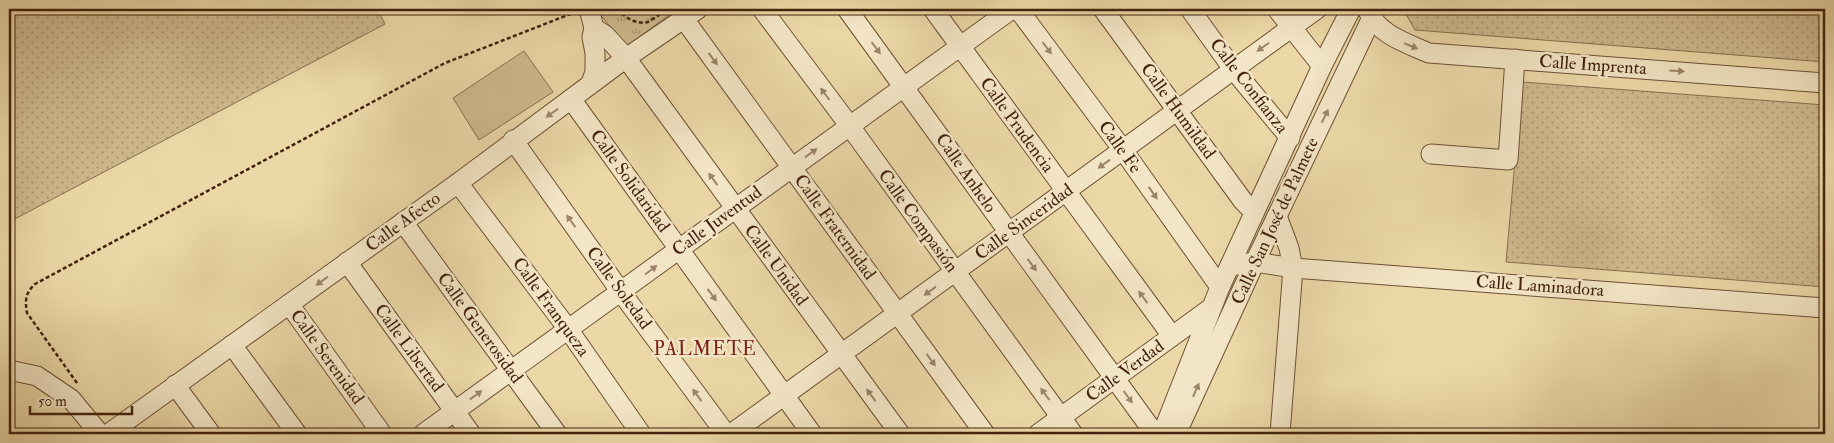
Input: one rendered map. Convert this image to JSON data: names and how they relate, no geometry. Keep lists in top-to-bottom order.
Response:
{
  "streets": {
    "street": [
      "Calle Imprenta",
      "Calle Confianza",
      "Calle Humildad",
      "Calle Prudencia",
      "Calle Fe",
      "Calle Anhelo",
      "Calle Solidaridad",
      "Calle Juventud",
      "Calle Compasión",
      "Calle San José de Palmete",
      "Calle Afecto",
      "Calle Sinceridad",
      "Calle Fraternidad",
      "Calle Unidad",
      "Calle Laminadora",
      "Calle Soledad",
      "Calle Franqueza",
      "Calle Generosidad",
      "Calle Libertad",
      "Calle Serenidad",
      "Calle Verdad"
    ]
  },
  "crossings": [
    ["Calle Imprenta", "Calle San José de Palmete"],
    ["Calle Confianza", "Calle San José de Palmete"],
    ["Calle Confianza", "Calle Sinceridad"],
    ["Calle Humildad", "Calle San José de Palmete"],
    ["Calle Humildad", "Calle Sinceridad"],
    ["Calle Prudencia", "Calle Juventud"],
    ["Calle Prudencia", "Calle Sinceridad"],
    ["Calle Prudencia", "Calle Verdad"],
    ["Calle Fe", "Calle San José de Palmete"],
    ["Calle Fe", "Calle Sinceridad"],
    ["Calle Anhelo", "Calle Juventud"],
    ["Calle Anhelo", "Calle Sinceridad"],
    ["Calle Anhelo", "Calle Verdad"],
    ["Calle Solidaridad", "Calle Juventud"],
    ["Calle Solidaridad", "Calle Afecto"],
    ["Calle Solidaridad", "Calle Sinceridad"],
    ["Calle Juventud", "Calle Compasión"],
    ["Calle Juventud", "Calle Fraternidad"],
    ["Calle Juventud", "Calle Unidad"],
    ["Calle Juventud", "Calle Soledad"],
    ["Calle Juventud", "Calle Franqueza"],
    ["Calle Juventud", "Calle Generosidad"],
    ["Calle Juventud", "Calle Libertad"],
    ["Calle Compasión", "Calle Sinceridad"],
    ["Calle Compasión", "Calle Verdad"],
    ["Calle San José de Palmete", "Calle Laminadora"],
    ["Calle San José de Palmete", "Calle Verdad"],
    ["Calle Afecto", "Calle Fraternidad"],
    ["Calle Afecto", "Calle Unidad"],
    ["Calle Afecto", "Calle Soledad"],
    ["Calle Afecto", "Calle Franqueza"],
    ["Calle Afecto", "Calle Generosidad"],
    ["Calle Afecto", "Calle Libertad"],
    ["Calle Afecto", "Calle Serenidad"],
    ["Calle Sinceridad", "Calle Fraternidad"],
    ["Calle Sinceridad", "Calle Unidad"]
  ],
  "one_way": [
    "Calle Imprenta",
    "Calle Prudencia",
    "Calle Fe",
    "Calle Anhelo",
    "Calle Solidaridad",
    "Calle Compasión",
    "Calle Fraternidad",
    "Calle Unidad",
    "Calle Soledad"
  ],
  "districts": ["PALMETE"],
  "scale_bar": "50 m"
}
